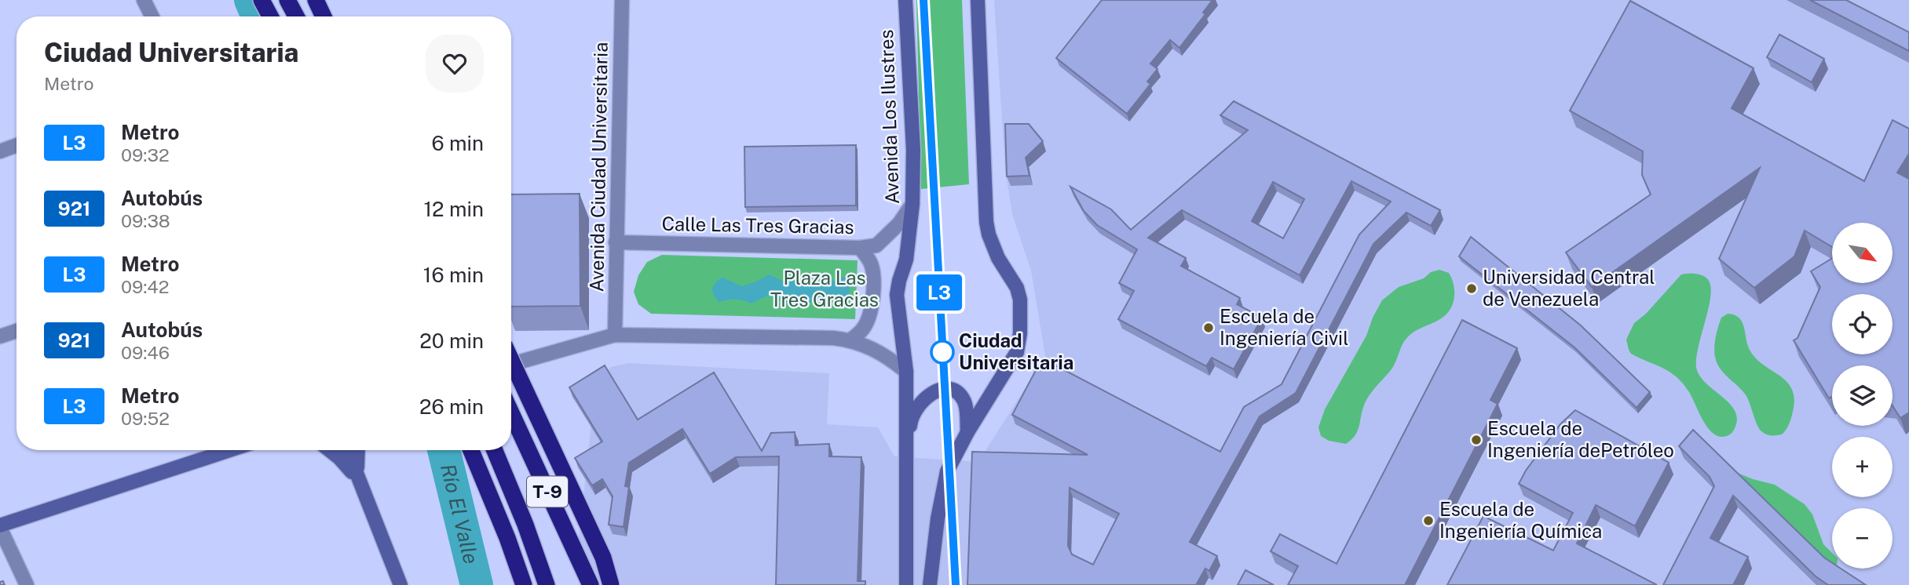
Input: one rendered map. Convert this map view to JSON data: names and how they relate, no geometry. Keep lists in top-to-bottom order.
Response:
{
  "streets": {
    "highway": ["T-9"],
    "main road": ["Avenida Los Ilustres"],
    "street": ["Avenida Ciudad Universitaria", "Calle Las Tres Gracias"]
  },
  "crossings": [
    ["Avenida Los Ilustres", "Calle Las Tres Gracias"],
    ["Avenida Ciudad Universitaria", "Calle Las Tres Gracias"]
  ],
  "water": ["Río El Valle"],
  "parks": ["Plaza Las Tres Gracias"],
  "places": [
    "Universidad Central de Venezuela",
    "Escuela de Ingeniería Civil",
    "Ciudad Universitaria",
    "Escuela de Ingeniería dePetróleo",
    "Escuela de Ingeniería Química"
  ],
  "lines": ["metro line L3"],
  "north": "bottom right",
  "page": {
    "on_map": "L3",
    "heading": ["Ciudad Universitaria", "Metro"],
    "list": [
      {
        "mark": "L3",
        "name": "Metro",
        "note": "09:32",
        "value": "6 min"
      },
      {
        "mark": "921",
        "name": "Autobús",
        "note": "09:38",
        "value": "12 min"
      },
      {
        "mark": "L3",
        "name": "Metro",
        "note": "09:42",
        "value": "16 min"
      },
      {
        "mark": "921",
        "name": "Autobús",
        "note": "09:46",
        "value": "20 min"
      },
      {
        "mark": "L3",
        "name": "Metro",
        "note": "09:52",
        "value": "26 min"
      }
    ],
    "map_buttons": ["+", "−"]
  }
}
